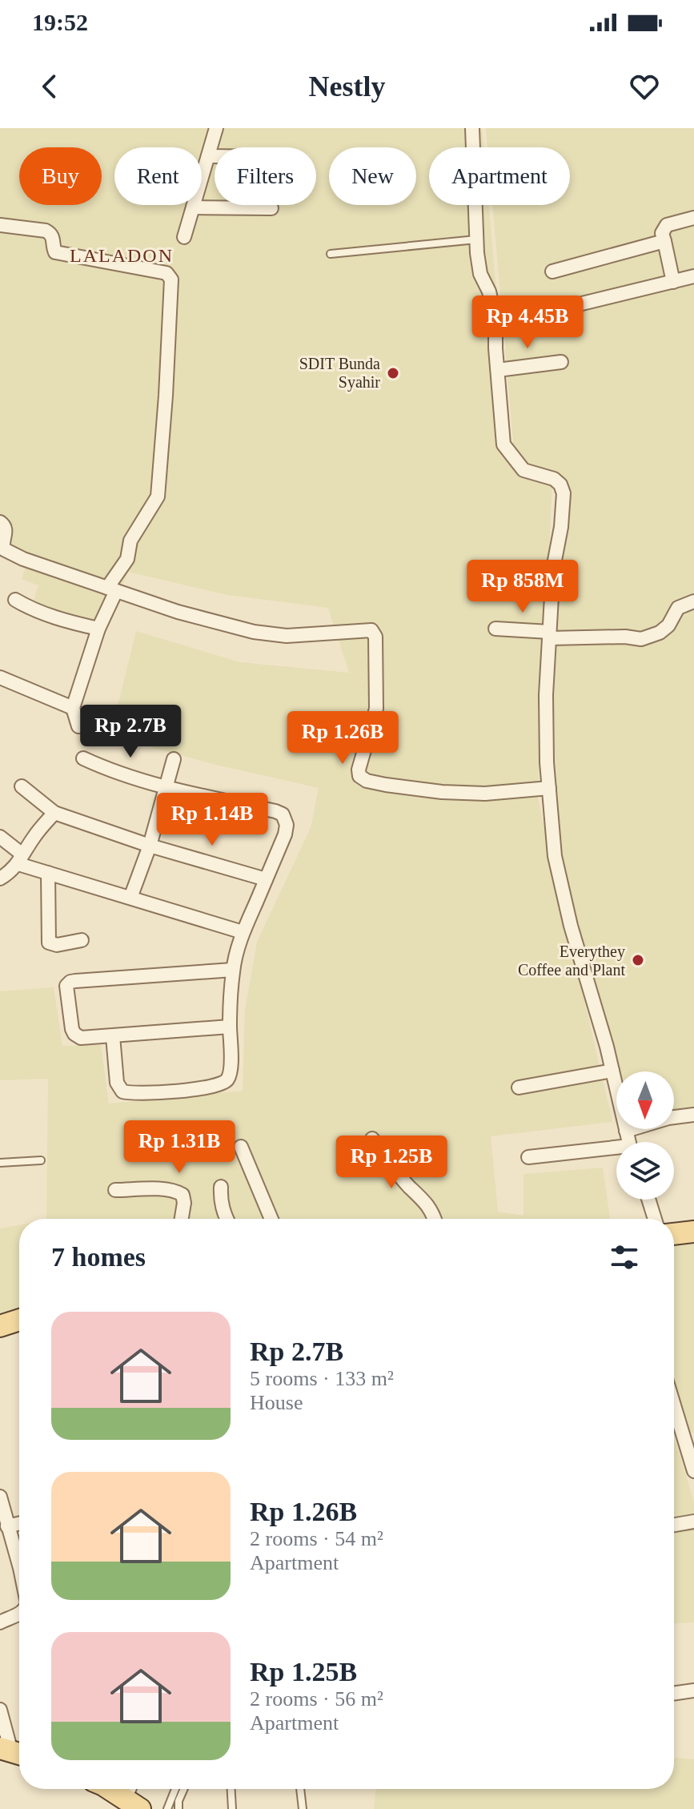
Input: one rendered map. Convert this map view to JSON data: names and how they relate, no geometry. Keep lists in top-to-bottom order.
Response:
{
  "districts": ["LALADON"],
  "places": ["SDIT Bunda Syahir", "Everythey Coffee and Plant"],
  "north": "bottom",
  "page": {
    "status": "19:52",
    "header": "Nestly",
    "chip": [
      "Buy",
      "Rent",
      "Filters",
      "New",
      "Apartment"
    ],
    "price": [
      "Rp 4.45B",
      "Rp 858M",
      "Rp 2.7B",
      "Rp 1.26B",
      "Rp 1.14B",
      "Rp 1.31B",
      "Rp 1.25B"
    ],
    "heading": "7 homes",
    "list": [
      {
        "name": "Rp 2.7B",
        "note": "5 rooms · 133 m² · House"
      },
      {
        "name": "Rp 1.26B",
        "note": "2 rooms · 54 m² · Apartment"
      },
      {
        "name": "Rp 1.25B",
        "note": "2 rooms · 56 m² · Apartment"
      }
    ]
  }
}
